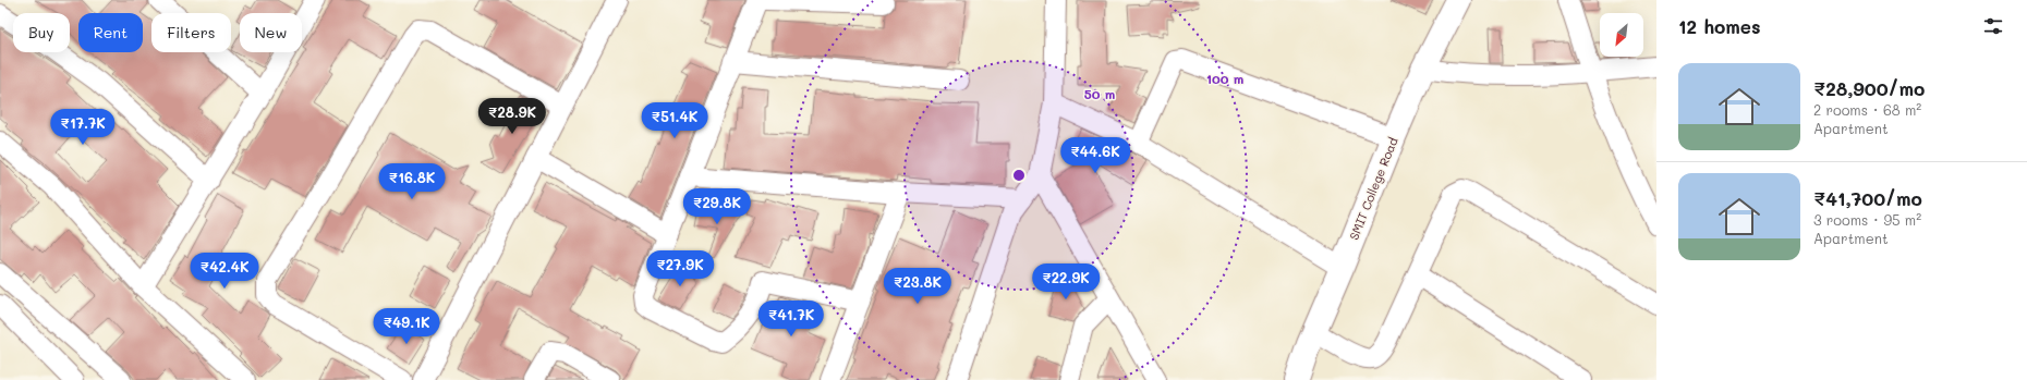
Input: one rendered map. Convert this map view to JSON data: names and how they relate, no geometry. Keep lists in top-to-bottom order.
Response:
{
  "streets": {
    "main road": ["SMIT College Road"]
  },
  "north": "bottom left",
  "page": {
    "heading": "12 homes",
    "chip": [
      "Buy",
      "Rent",
      "Filters",
      "New"
    ],
    "list": [
      {
        "name": "₹28,900/mo",
        "note": "2 rooms · 68 m² · Apartment"
      },
      {
        "name": "₹41,700/mo",
        "note": "3 rooms · 95 m² · Apartment"
      }
    ],
    "price": [
      "₹28.9K",
      "₹51.4K",
      "₹17.7K",
      "₹44.6K",
      "₹16.8K",
      "₹29.8K",
      "₹27.9K",
      "₹42.4K",
      "₹22.9K",
      "₹23.8K",
      "₹41.7K",
      "₹49.1K"
    ]
  },
  "rings": ["100 m", "50 m"]
}
